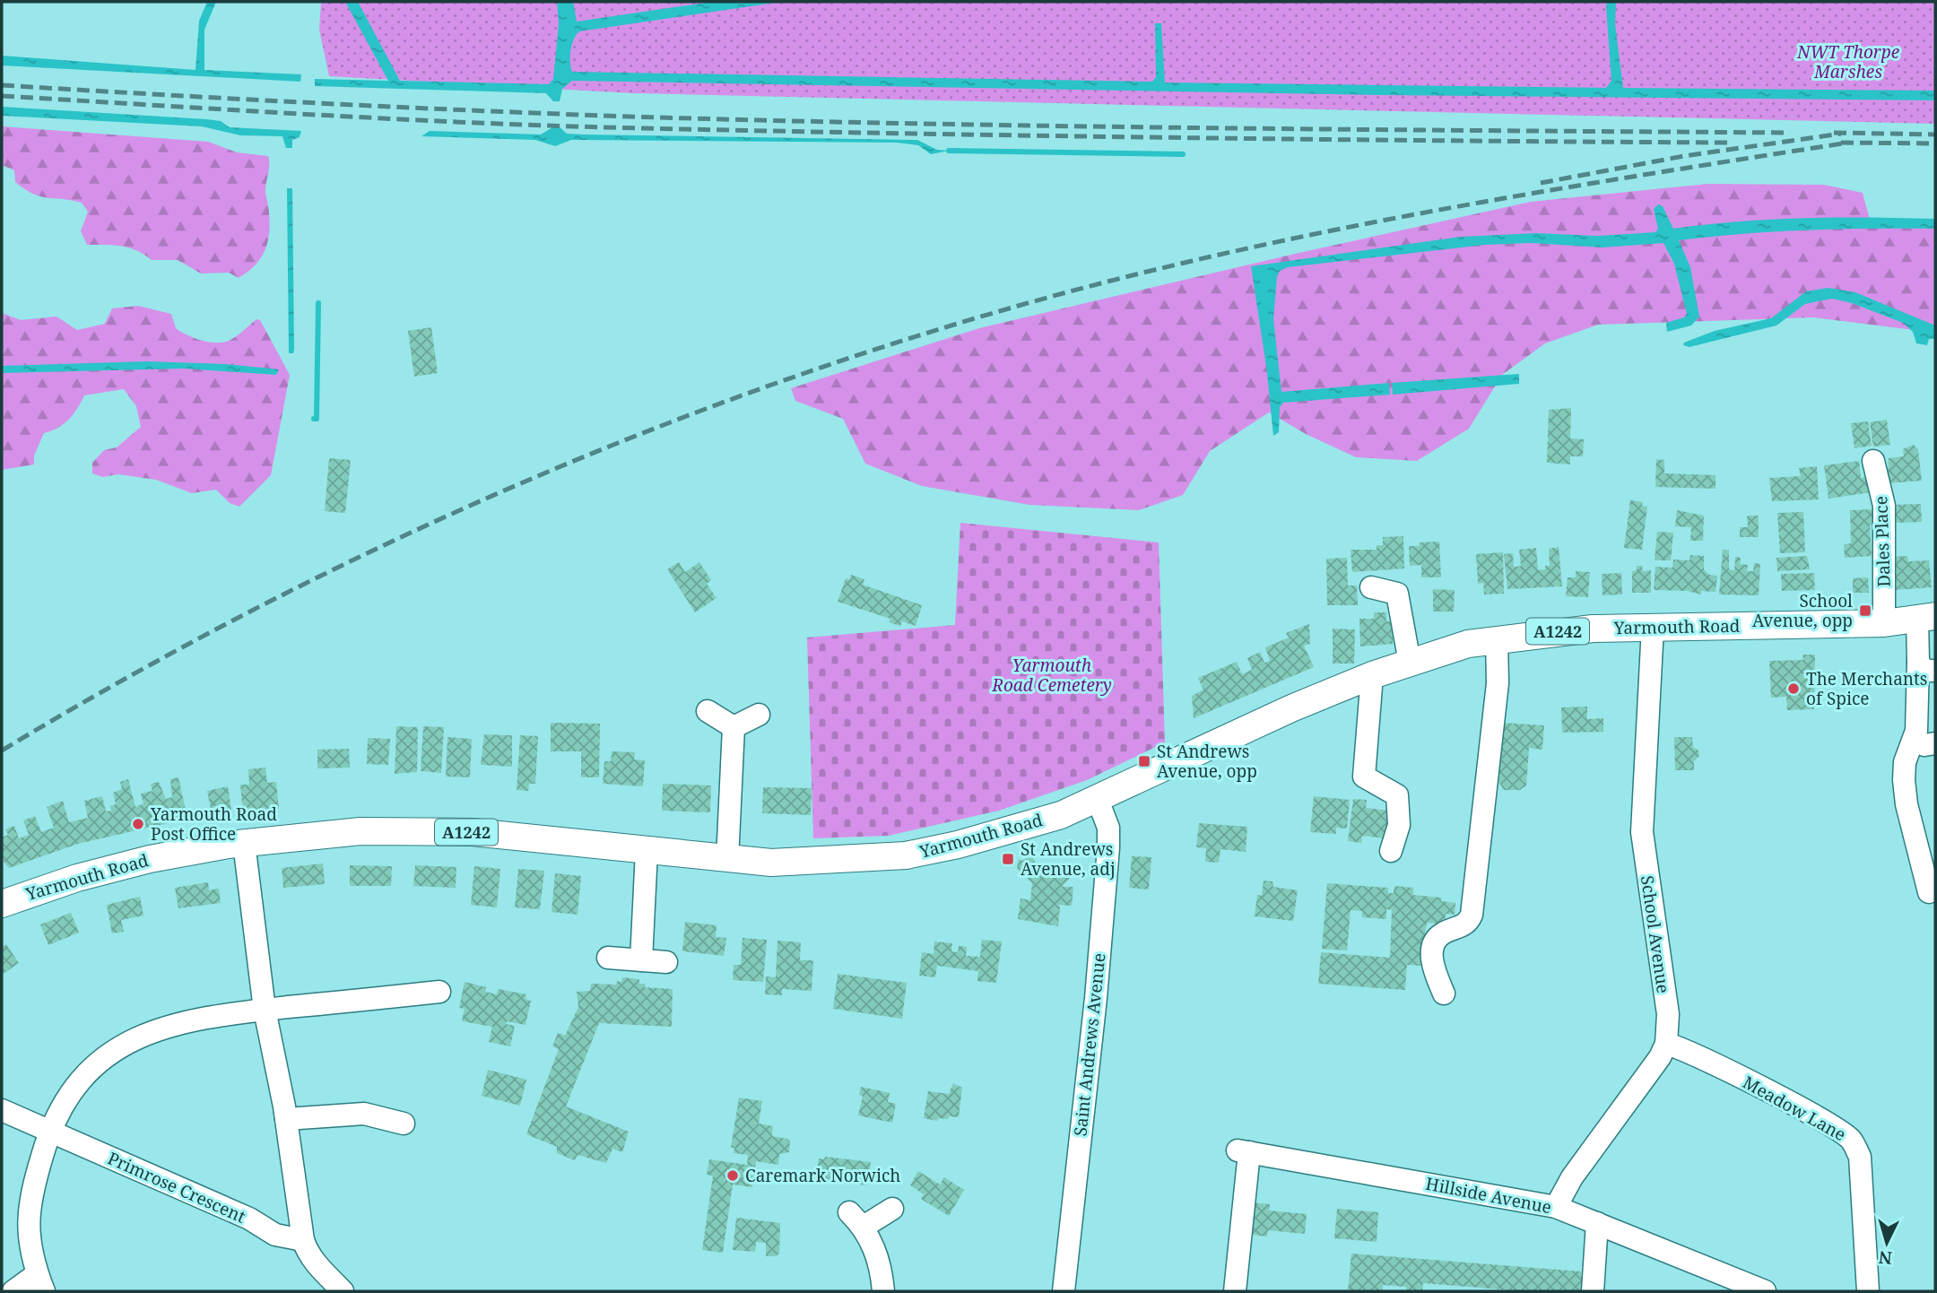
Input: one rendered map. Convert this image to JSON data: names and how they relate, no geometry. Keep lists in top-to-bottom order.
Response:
{
  "streets": {
    "main road": ["Yarmouth Road", "A1242"],
    "street": [
      "Dales Place",
      "School Avenue",
      "Saint Andrews Avenue",
      "Meadow Lane",
      "Primrose Crescent",
      "Hillside Avenue"
    ]
  },
  "crossings": [
    ["Dales Place", "Yarmouth Road"],
    ["Yarmouth Road", "School Avenue"],
    ["Yarmouth Road", "Saint Andrews Avenue"],
    ["School Avenue", "Meadow Lane"],
    ["School Avenue", "Hillside Avenue"]
  ],
  "parks": ["NWT Thorpe Marshes", "Yarmouth Road Cemetery"],
  "places": {
    "transit": ["School Avenue, opp", "St Andrews Avenue, opp", "St Andrews Avenue, adj"],
    "other": ["The Merchants of Spice", "Yarmouth Road Post Office", "Caremark Norwich"]
  },
  "north": "bottom"
}
